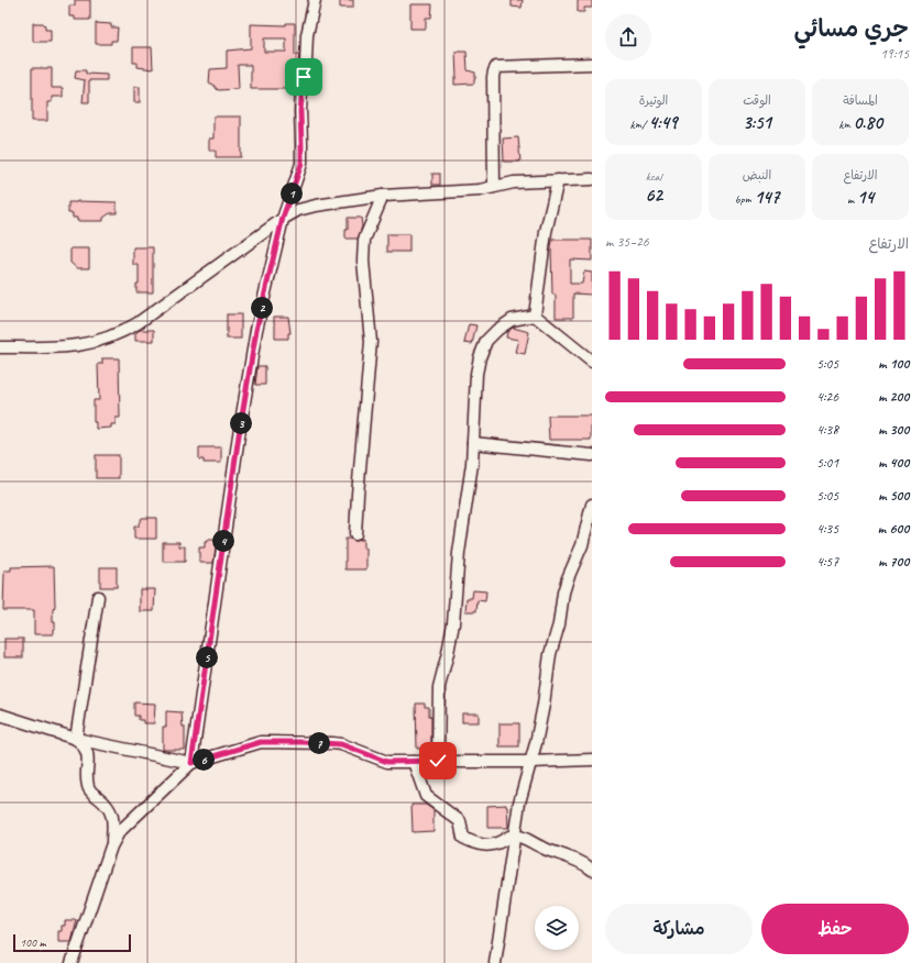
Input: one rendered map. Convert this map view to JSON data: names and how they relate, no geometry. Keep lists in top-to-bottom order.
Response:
{
  "scale_bar": "100 m",
  "page": {
    "heading": ["جري مسائي", "19:15"],
    "stats": [
      ["المسافة", "0.80 km"],
      ["الوقت", "3:51"],
      ["الوتيرة", "4:49 /km"],
      ["الارتفاع", "14 m"],
      ["النبض", "147 bpm"],
      ["kcal", "62"]
    ],
    "pins": [
      "1",
      "2",
      "3",
      "4",
      "5",
      "7",
      "6"
    ],
    "chart": ["الارتفاع", "26–35 m"],
    "list": [
      {
        "name": "100 m",
        "note": "5:05"
      },
      {
        "name": "200 m",
        "note": "4:26"
      },
      {
        "name": "300 m",
        "note": "4:38"
      },
      {
        "name": "400 m",
        "note": "5:01"
      },
      {
        "name": "500 m",
        "note": "5:05"
      },
      {
        "name": "600 m",
        "note": "4:35"
      },
      {
        "name": "700 m",
        "note": "4:57"
      }
    ],
    "buttons": ["حفظ", "مشاركة"],
    "scale": "100 m"
  }
}
